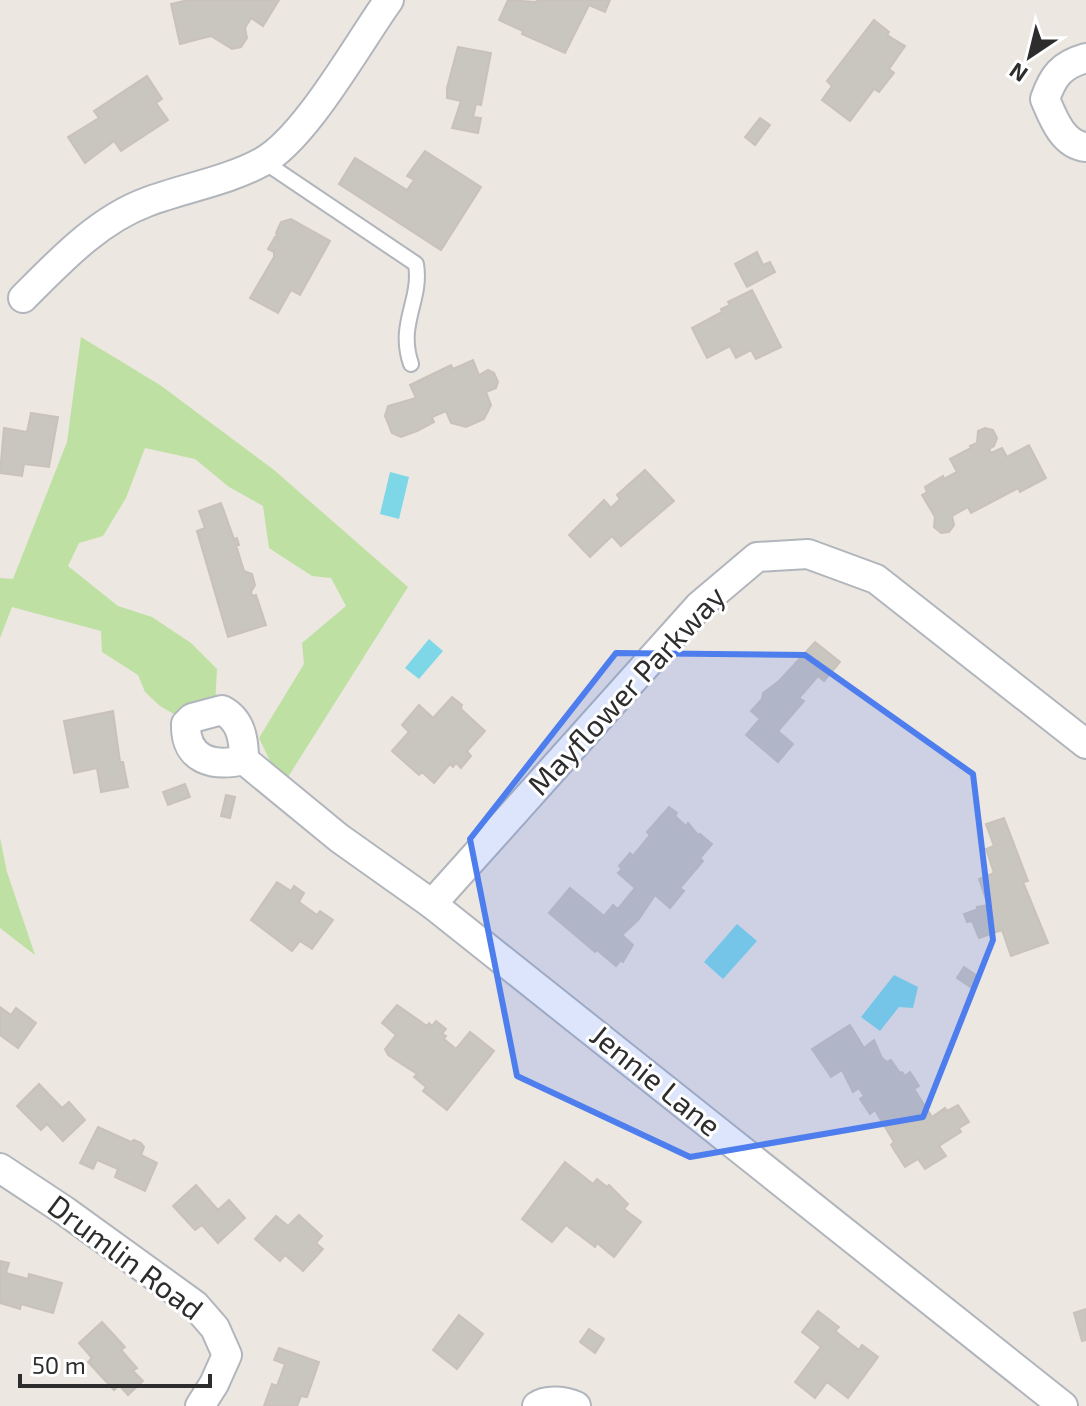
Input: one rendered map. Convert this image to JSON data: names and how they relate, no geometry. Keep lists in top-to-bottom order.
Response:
{
  "streets": {
    "street": ["Mayflower Parkway", "Jennie Lane", "Drumlin Road"]
  },
  "crossings": [
    ["Mayflower Parkway", "Jennie Lane"]
  ],
  "scale_bar": "50 m",
  "north": "bottom left"
}
